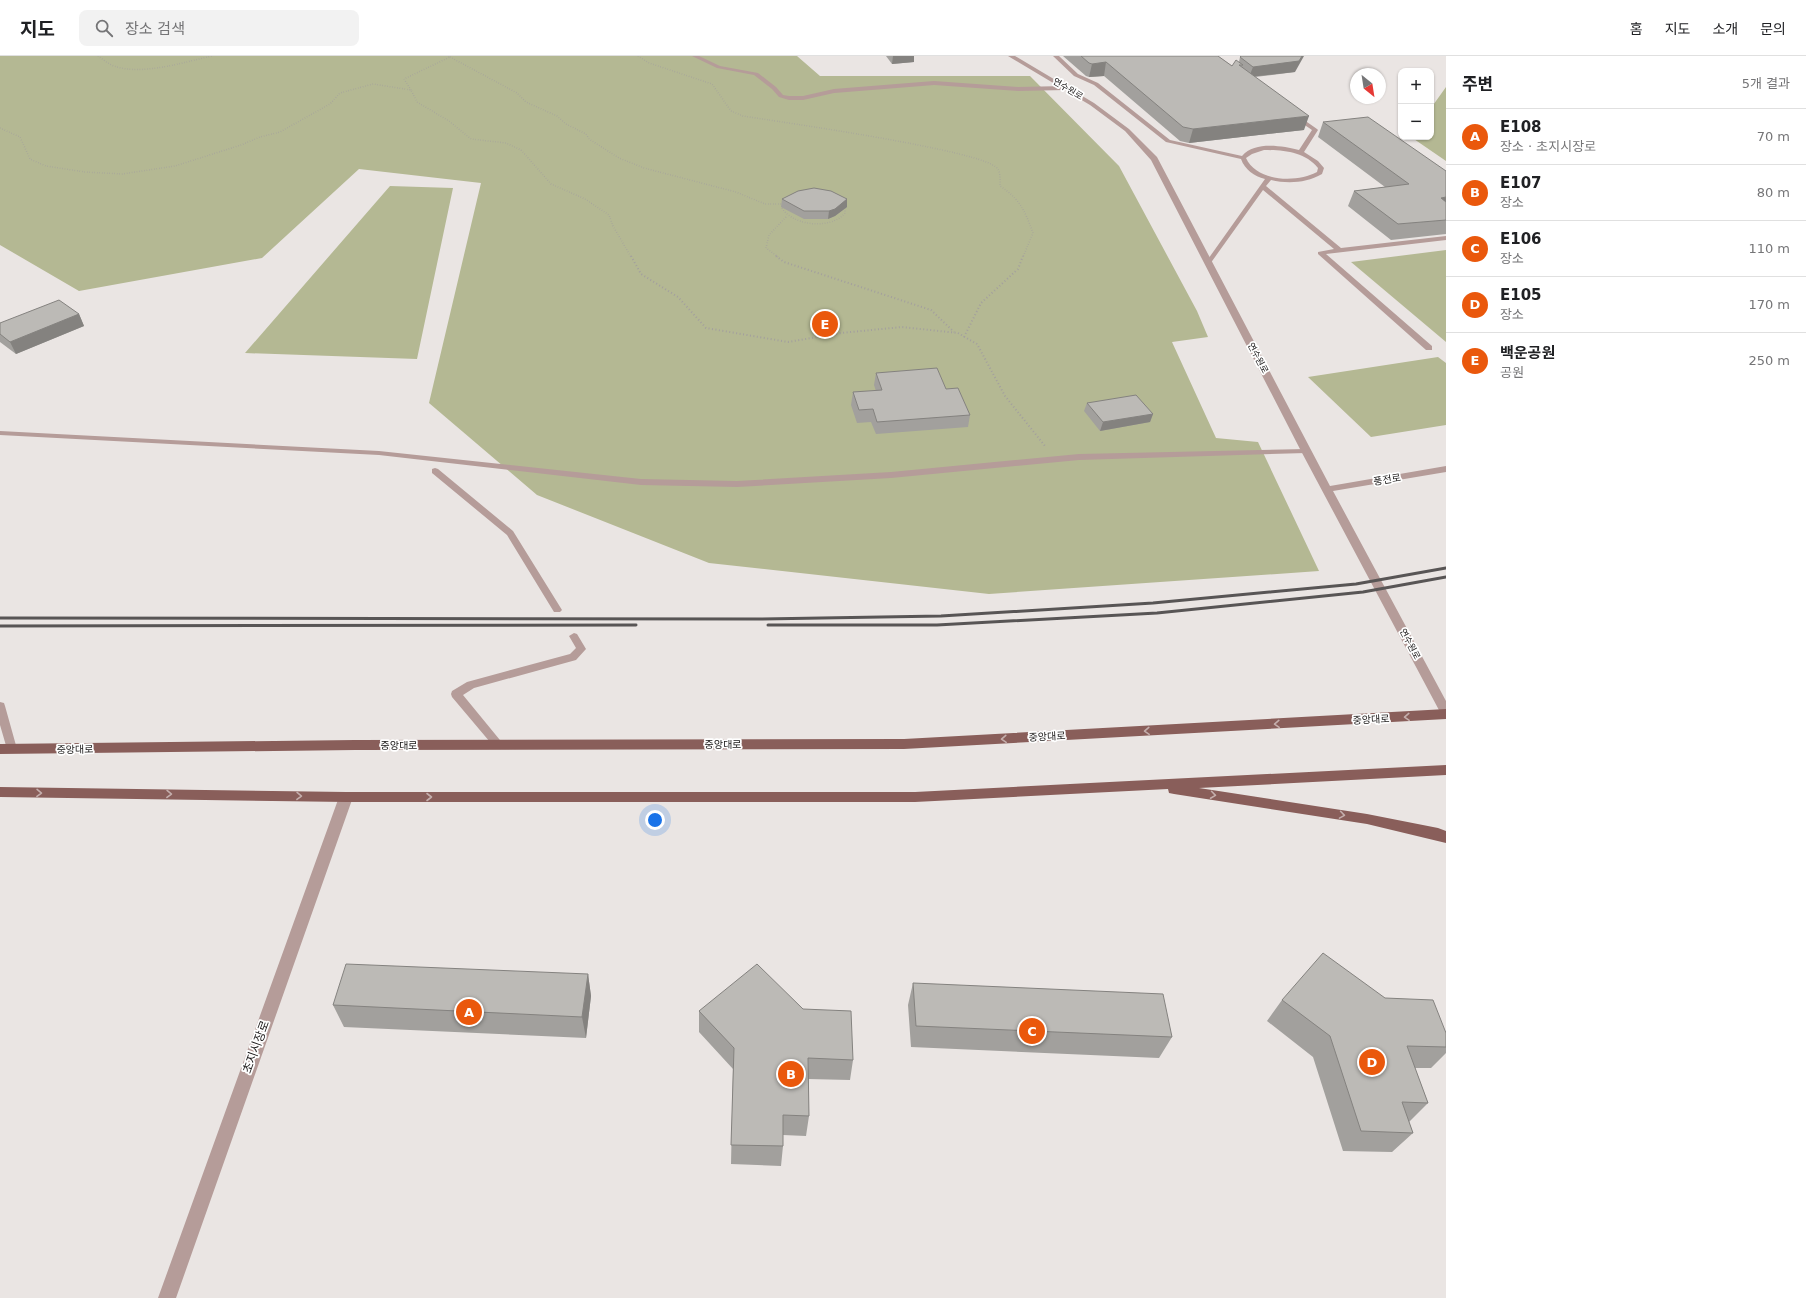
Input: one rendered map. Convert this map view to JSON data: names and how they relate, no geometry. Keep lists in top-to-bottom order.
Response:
{
  "streets": {
    "main road": ["중앙대로"],
    "street": ["연수원로", "풍전로", "초지시장로"]
  },
  "crossings": [
    ["연수원로", "풍전로"],
    ["연수원로", "중앙대로"]
  ],
  "north": "bottom right",
  "page": {
    "header": "지도",
    "search": "장소 검색",
    "nav": [
      "홈",
      "지도",
      "소개",
      "문의"
    ],
    "heading": ["주변", "5개 결과"],
    "map_buttons": ["+", "−"],
    "list": [
      {
        "mark": "A",
        "name": "E108",
        "note": "장소 · 초지시장로",
        "value": "70 m"
      },
      {
        "mark": "B",
        "name": "E107",
        "note": "장소",
        "value": "80 m"
      },
      {
        "mark": "C",
        "name": "E106",
        "note": "장소",
        "value": "110 m"
      },
      {
        "mark": "D",
        "name": "E105",
        "note": "장소",
        "value": "170 m"
      },
      {
        "mark": "E",
        "name": "백운공원",
        "note": "공원",
        "value": "250 m"
      }
    ],
    "pins": [
      "E",
      "A",
      "C",
      "D",
      "B"
    ]
  }
}
